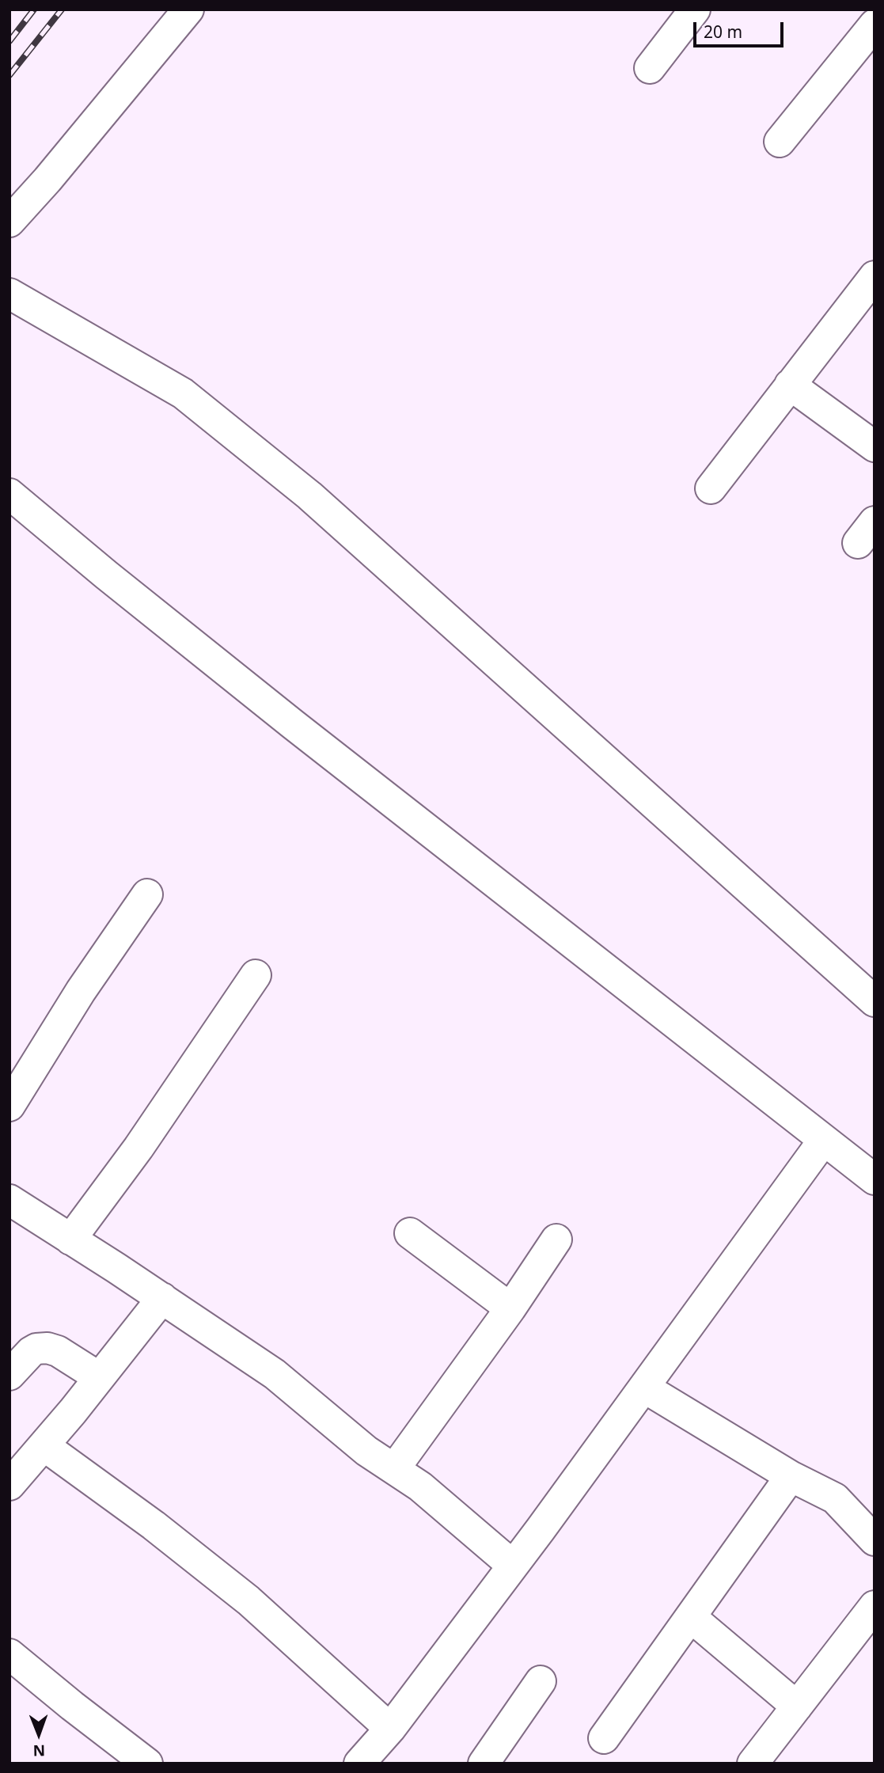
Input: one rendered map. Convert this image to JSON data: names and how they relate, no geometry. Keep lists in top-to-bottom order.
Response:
{
  "scale_bar": "20 m",
  "north": "bottom"
}
